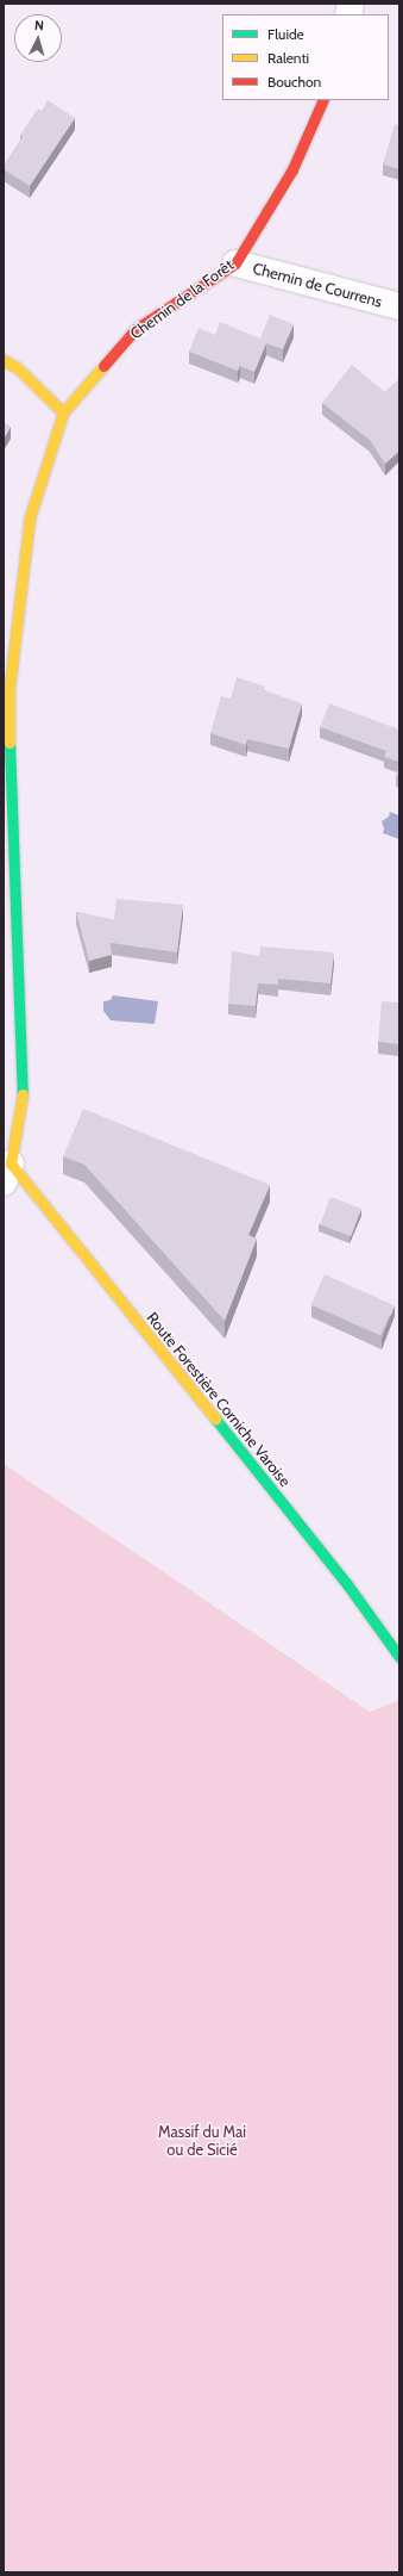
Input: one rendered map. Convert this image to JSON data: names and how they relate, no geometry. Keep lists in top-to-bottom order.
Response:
{
  "streets": {
    "street": ["Chemin de Courrens", "Chemin de la Forêt", "Route Forestière Corniche Varoise"]
  },
  "crossings": [
    ["Chemin de Courrens", "Chemin de la Forêt"]
  ],
  "parks": ["Massif du Mai ou de Sicié"],
  "legend": ["Fluide", "Ralenti", "Bouchon"],
  "north": "top"
}
